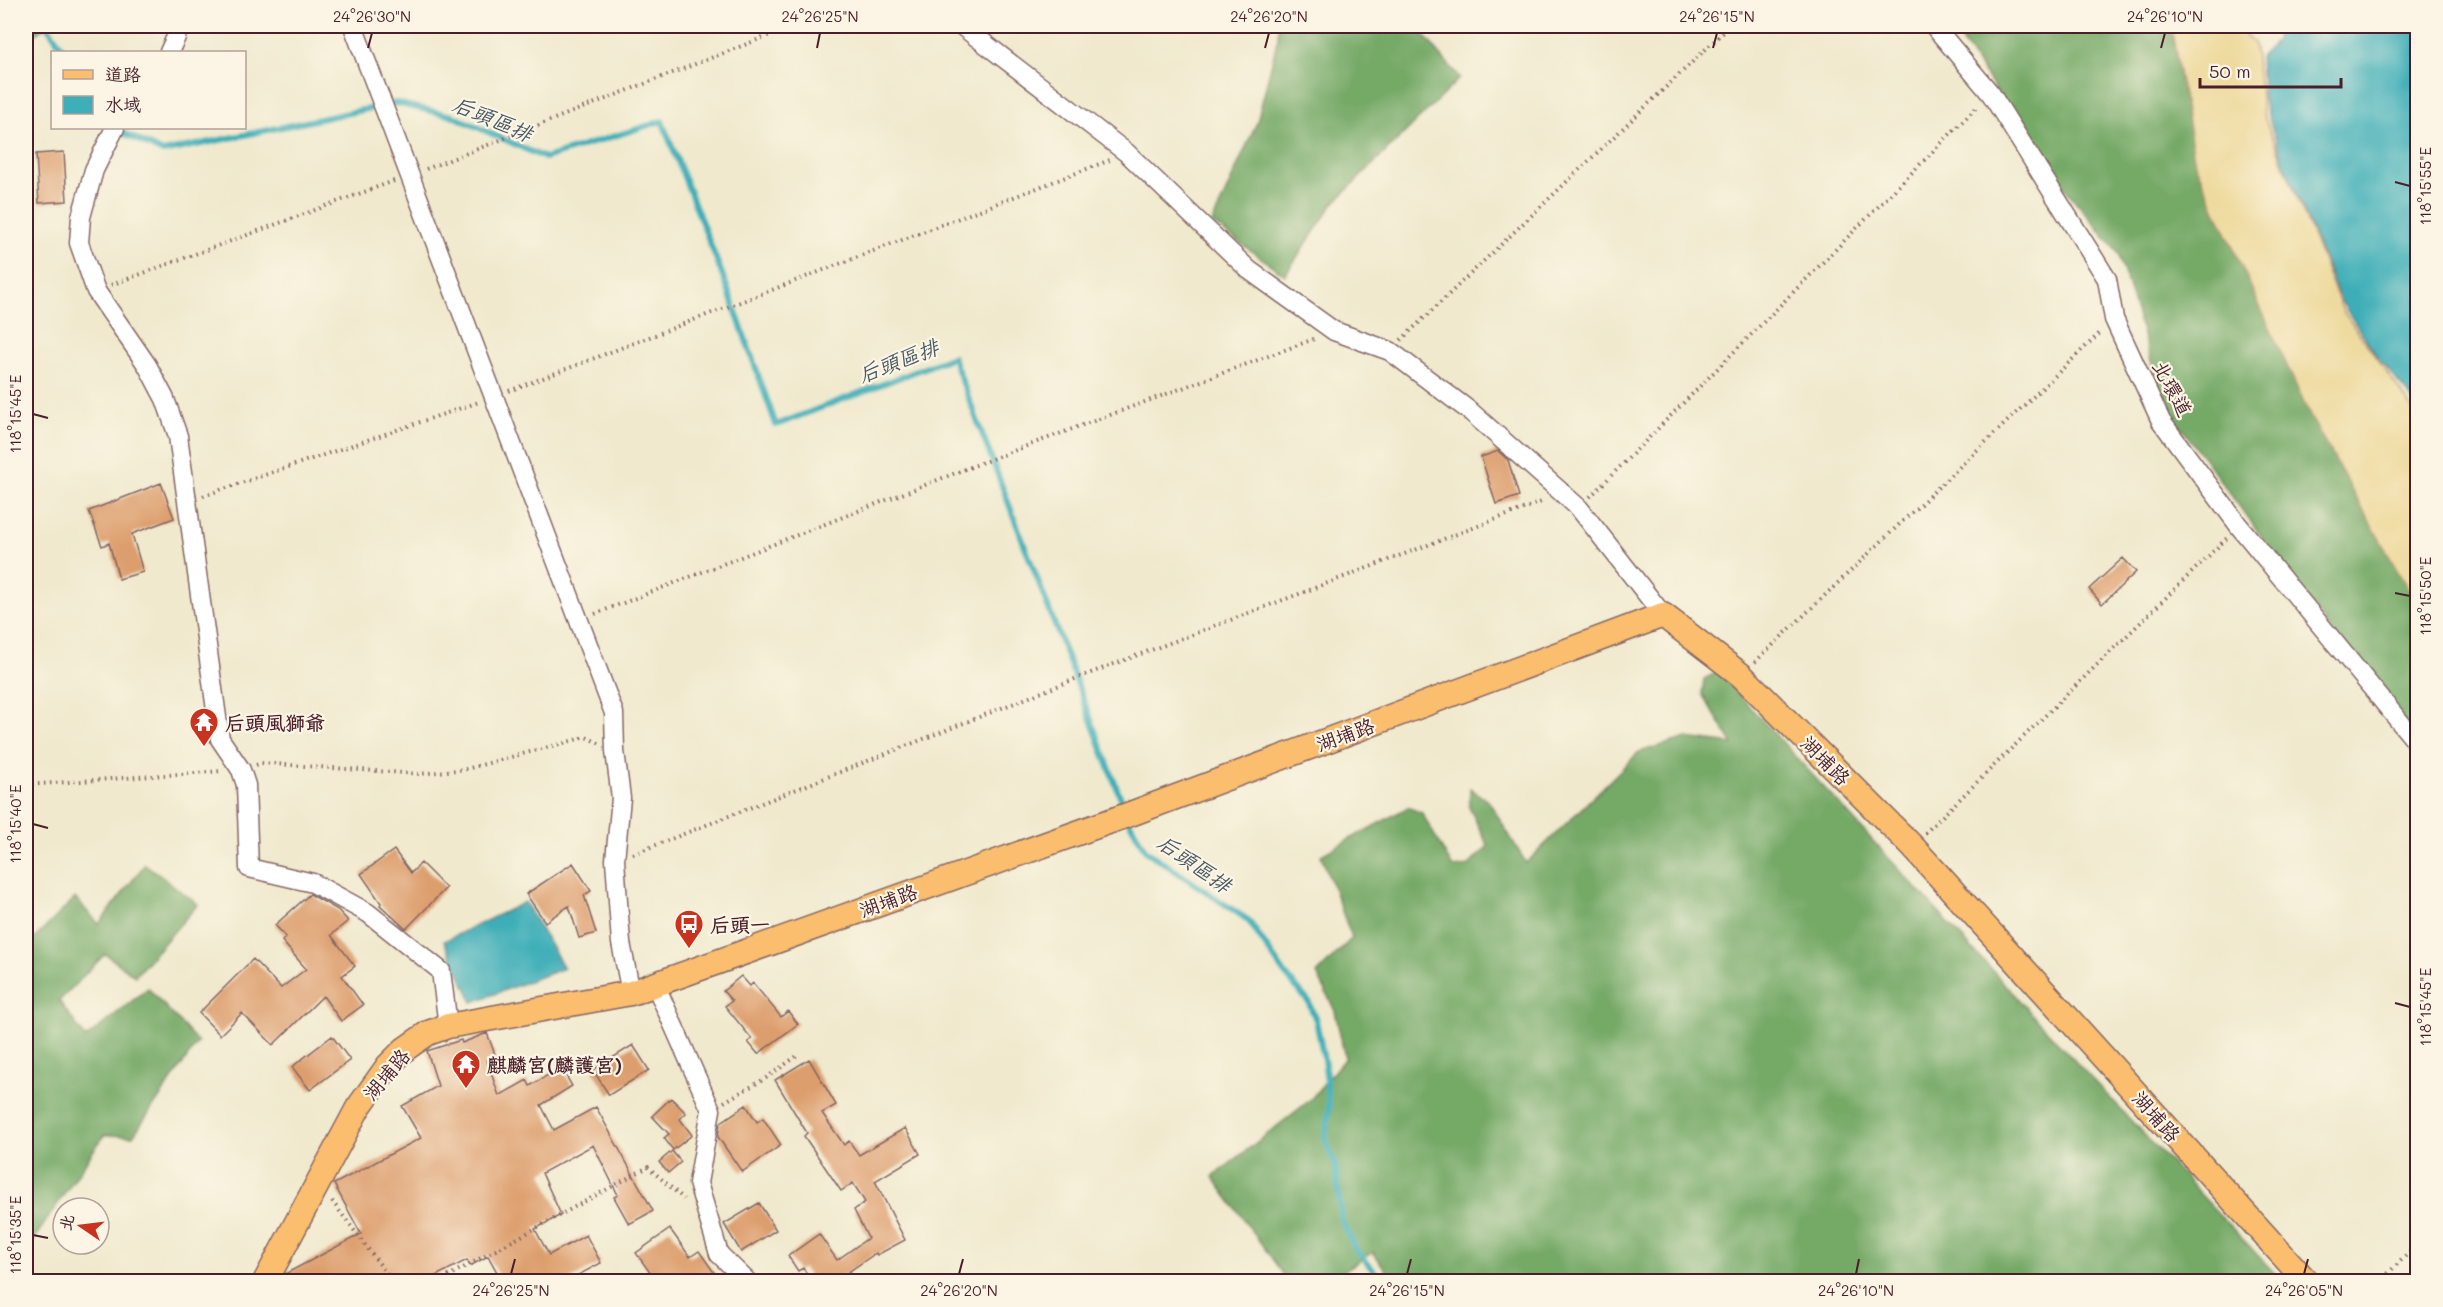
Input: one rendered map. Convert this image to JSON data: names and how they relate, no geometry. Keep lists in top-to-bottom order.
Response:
{
  "streets": {
    "main road": ["湖埔路"],
    "street": ["北環道"]
  },
  "water": ["后頭區排"],
  "places": {
    "temple": ["后頭風獅爺", "麒麟宮(麟護宮)"],
    "bus stop": ["后頭一"]
  },
  "legend": ["道路", "水域"],
  "scale_bar": "50 m",
  "north": "left",
  "coordinates": [
    "24°26'30\"N",
    "24°26'25\"N",
    "24°26'20\"N",
    "24°26'15\"N",
    "24°26'10\"N",
    "118°15'55\"E",
    "118°15'45\"E",
    "118°15'50\"E",
    "118°15'40\"E",
    "118°15'35\"E",
    "24°26'05\"N"
  ]
}
